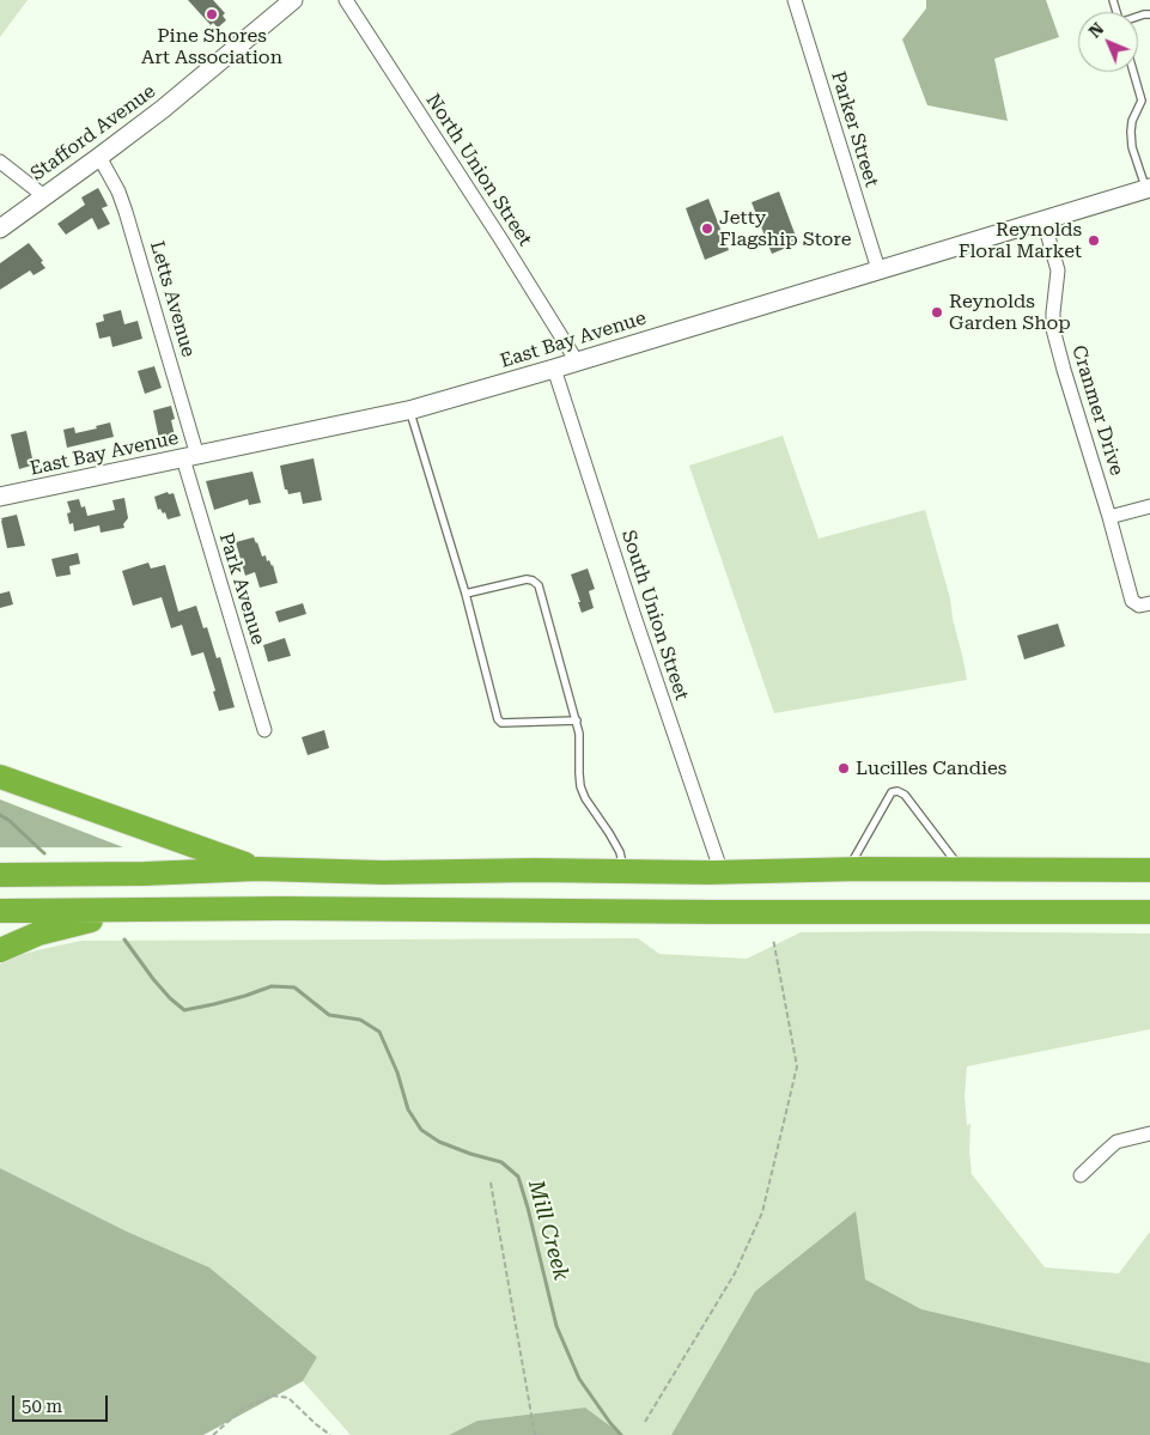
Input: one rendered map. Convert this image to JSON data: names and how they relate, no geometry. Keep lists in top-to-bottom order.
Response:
{
  "streets": {
    "street": [
      "Parker Street",
      "Stafford Avenue",
      "North Union Street",
      "Letts Avenue",
      "East Bay Avenue",
      "Cranmer Drive",
      "Park Avenue",
      "South Union Street"
    ]
  },
  "crossings": [
    ["Parker Street", "East Bay Avenue"],
    ["Stafford Avenue", "Letts Avenue"],
    ["North Union Street", "East Bay Avenue"],
    ["Letts Avenue", "East Bay Avenue"],
    ["Letts Avenue", "Park Avenue"],
    ["East Bay Avenue", "Cranmer Drive"],
    ["East Bay Avenue", "Park Avenue"],
    ["East Bay Avenue", "South Union Street"]
  ],
  "water": ["Mill Creek"],
  "places": [
    "Pine Shores Art Association",
    "Jetty Flagship Store",
    "Reynolds Floral Market",
    "Reynolds Garden Shop",
    "Lucilles Candies"
  ],
  "scale_bar": "50 m",
  "north": "top left"
}
